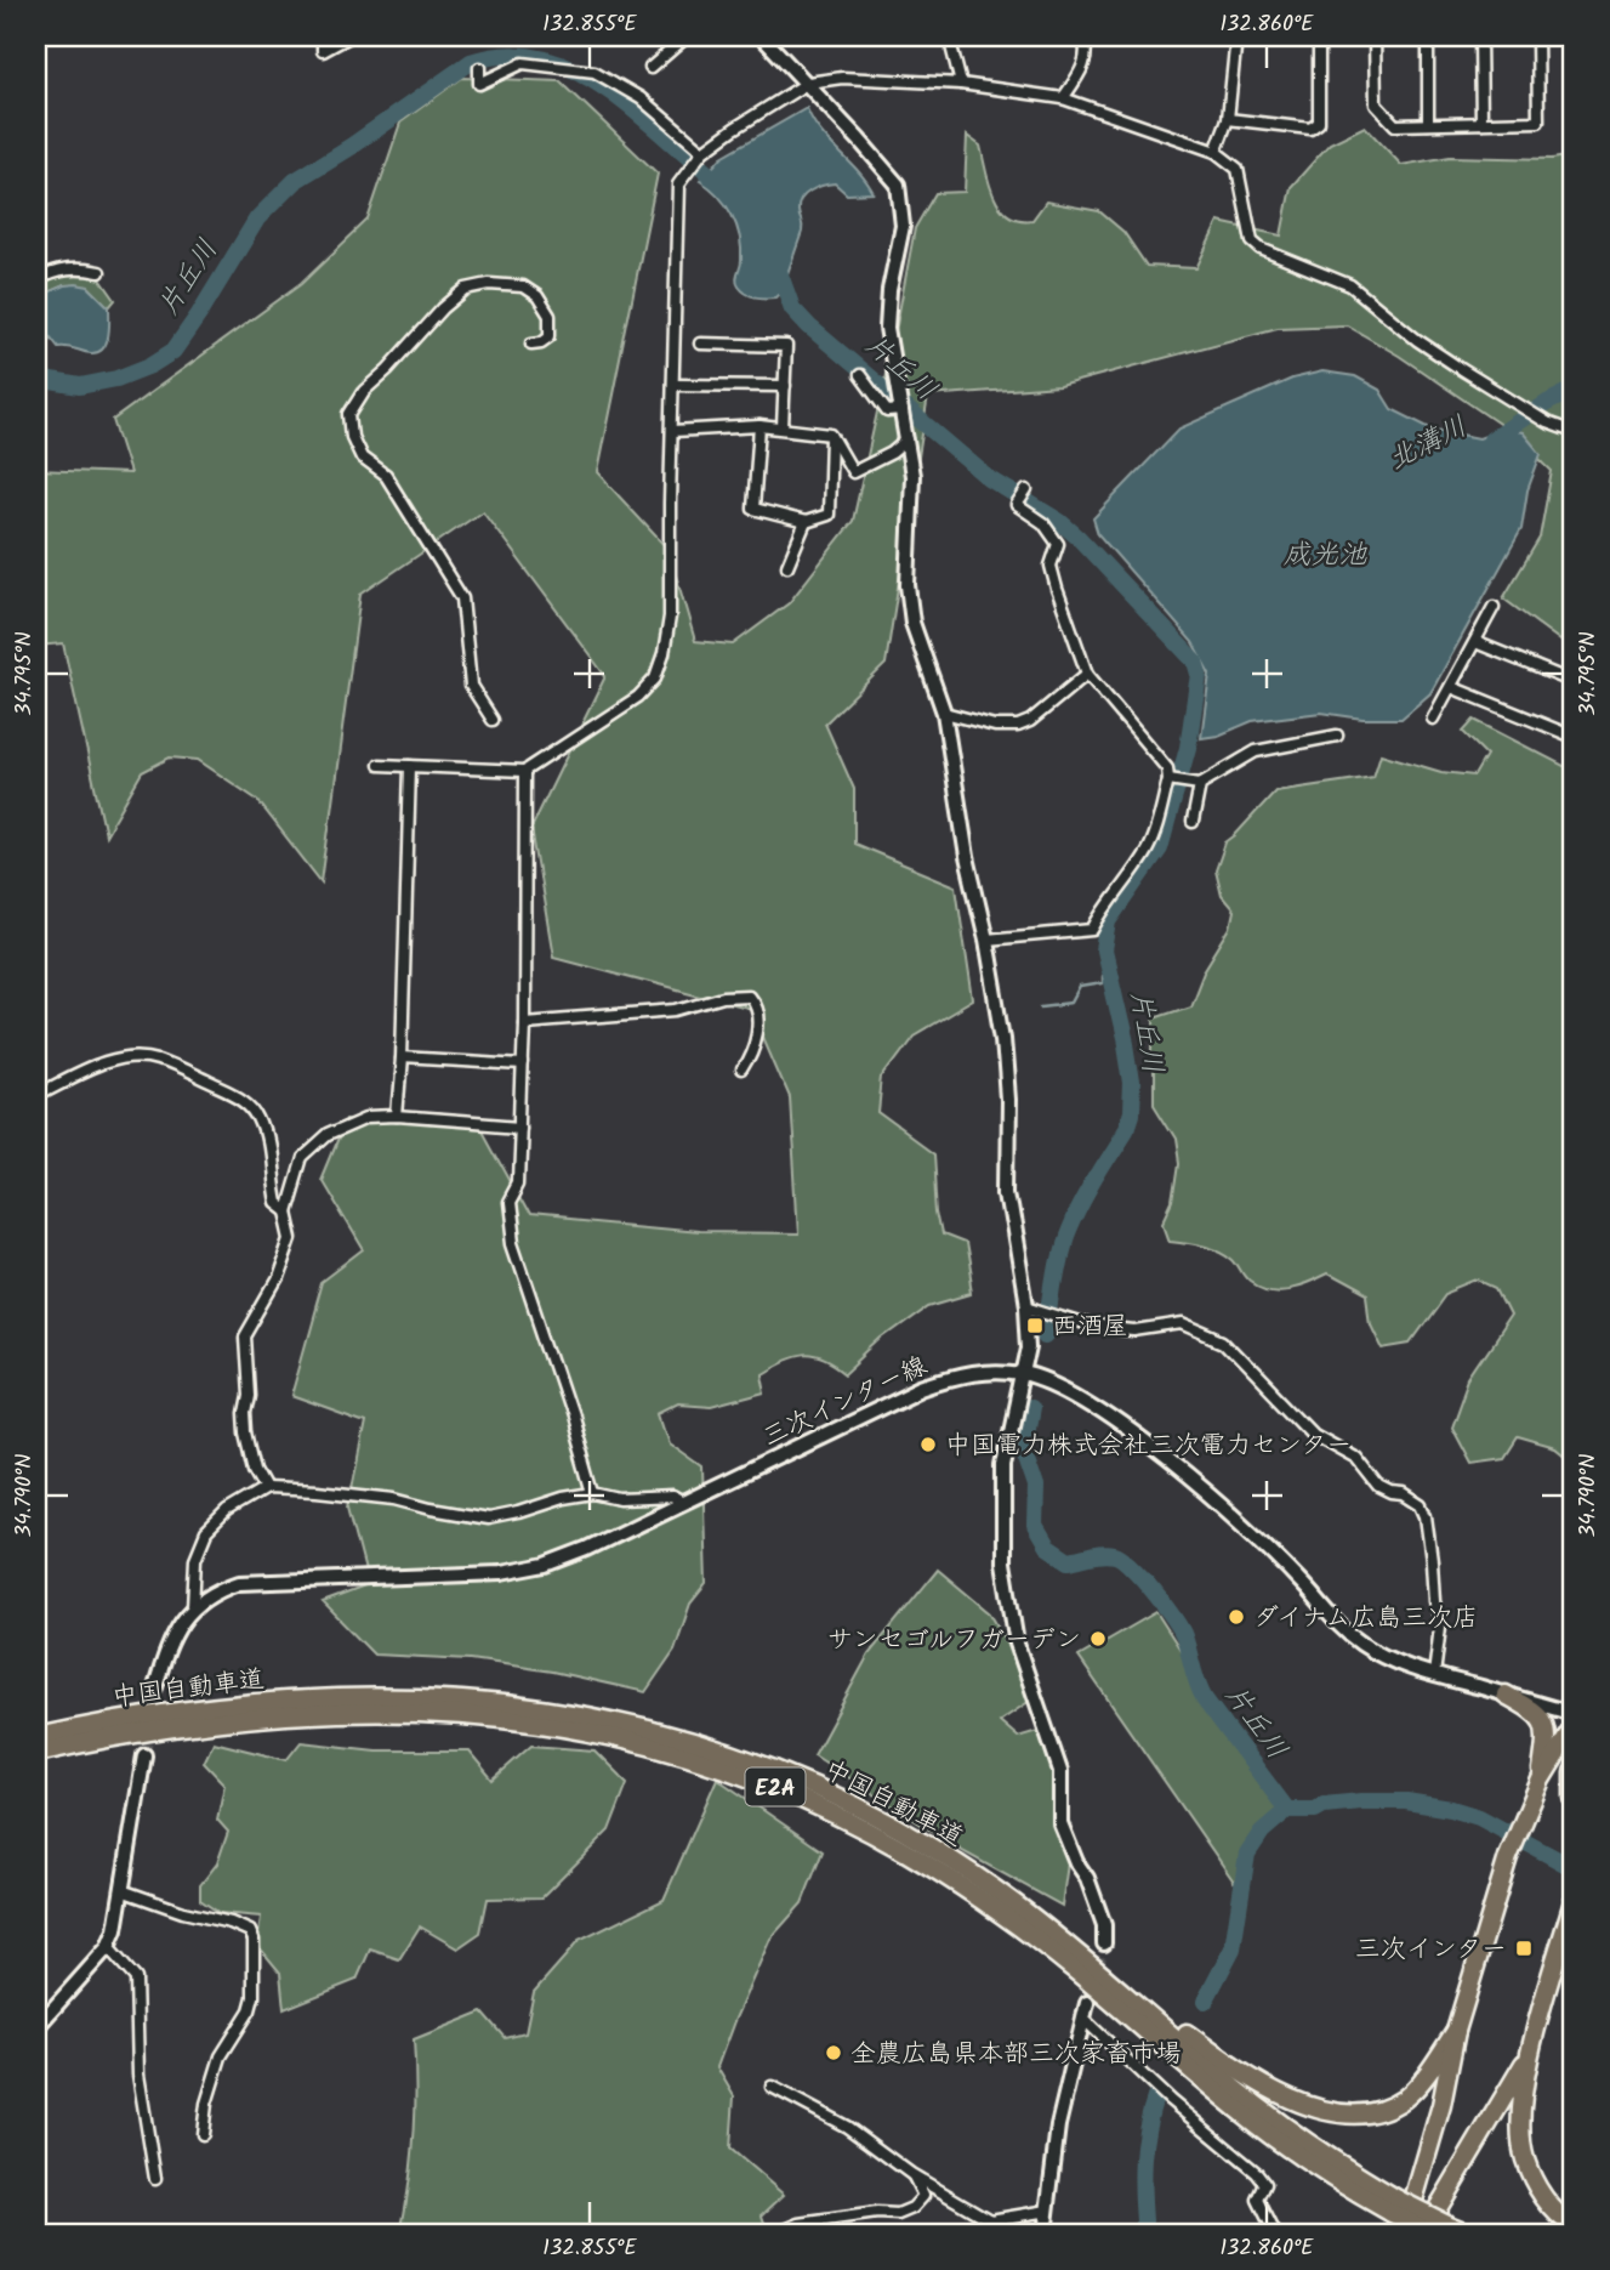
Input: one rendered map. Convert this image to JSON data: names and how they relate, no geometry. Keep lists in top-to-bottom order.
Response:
{
  "streets": {
    "highway": ["中国自動車道", "E2A"],
    "street": ["三次インター線"]
  },
  "water": ["片丘川", "北溝川", "成光池"],
  "places": {
    "transit": ["西酒屋", "三次インター"],
    "other": [
      "中国電力株式会社三次電力センター",
      "ダイナム広島三次店",
      "サンセゴルフガーデン",
      "全農広島県本部三次家畜市場"
    ]
  },
  "coordinates": [
    "132.855°E",
    "132.860°E",
    "34.795°N",
    "34.790°N"
  ]
}
